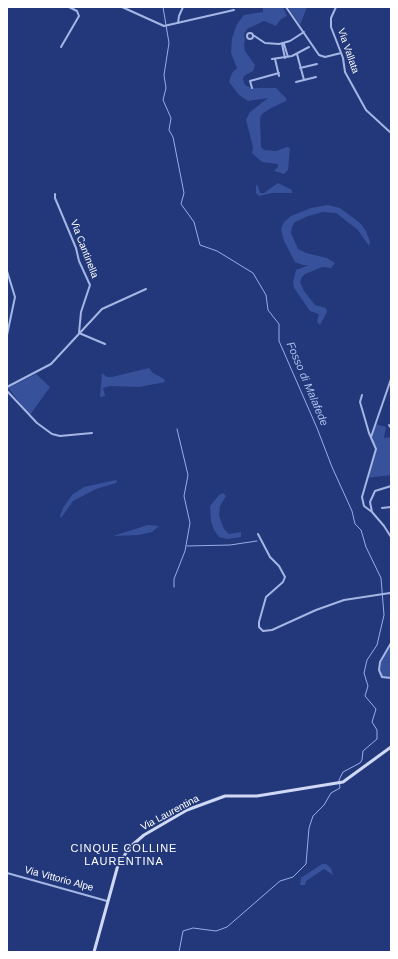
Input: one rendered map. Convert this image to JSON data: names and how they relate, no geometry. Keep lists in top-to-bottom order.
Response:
{
  "streets": {
    "main road": ["Via Laurentina"],
    "street": ["Via Vallata", "Via Cantinella", "Via Vittorio Alpe"]
  },
  "crossings": [
    ["Via Laurentina", "Via Vittorio Alpe"]
  ],
  "districts": ["CINQUE COLLINE LAURENTINA"],
  "water": ["Fosso di Malafede"]
}
